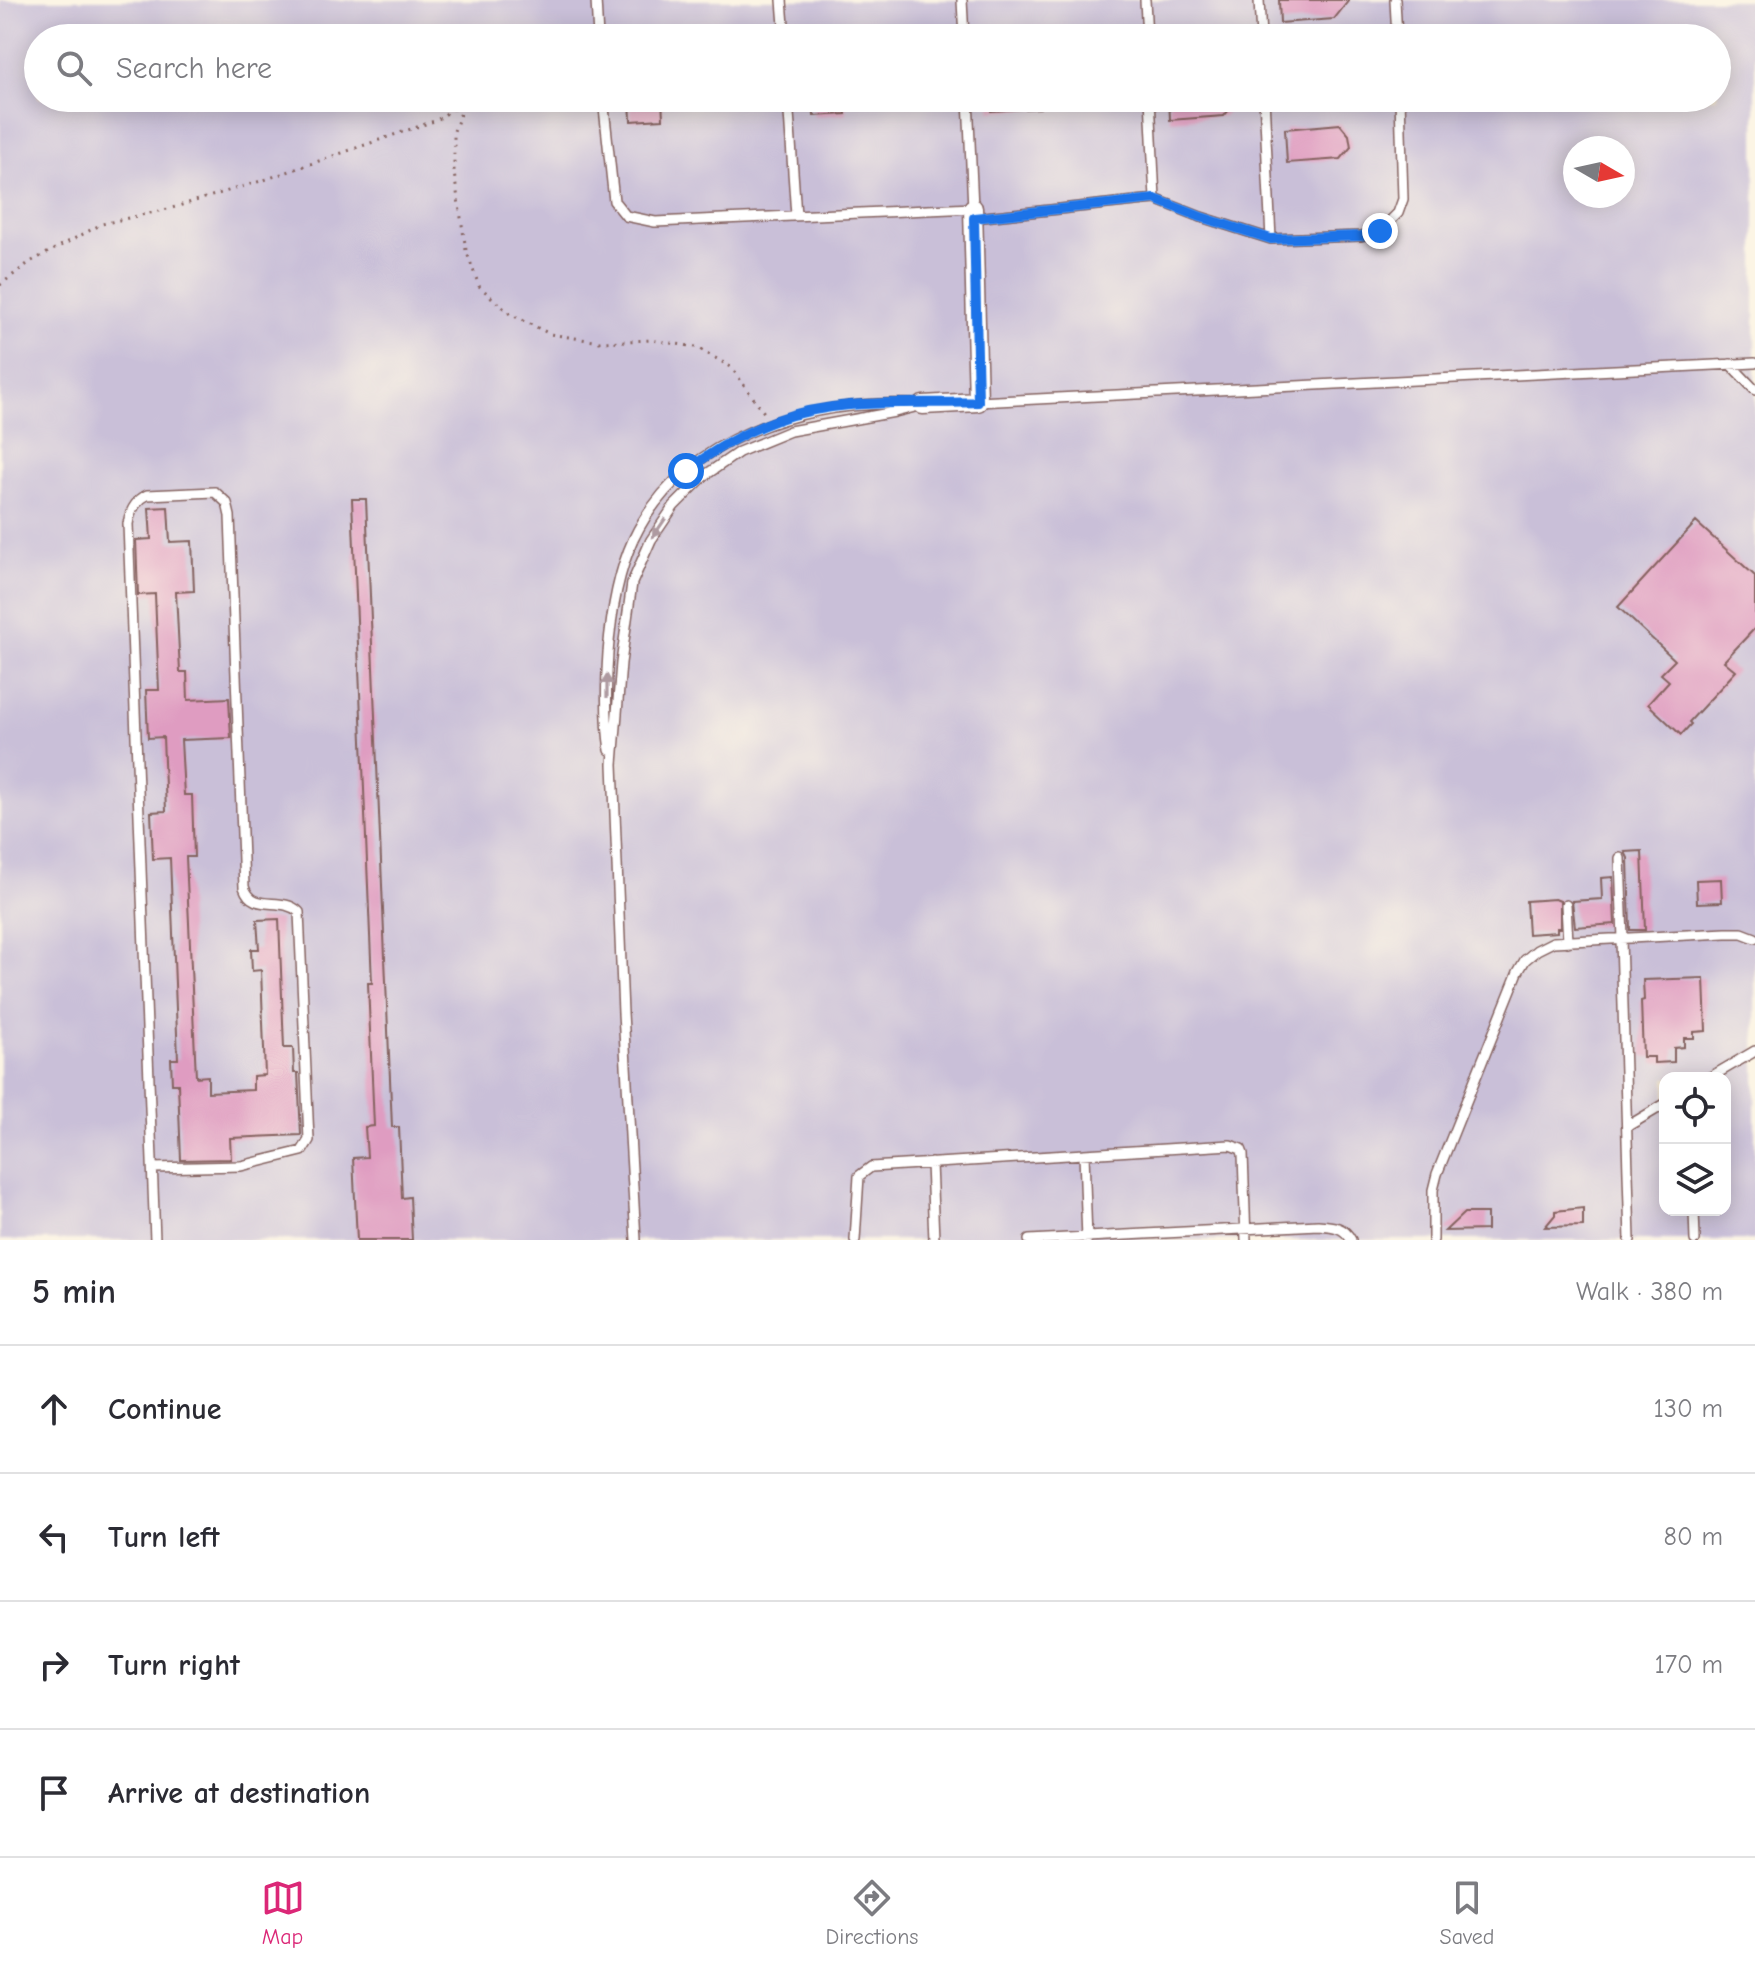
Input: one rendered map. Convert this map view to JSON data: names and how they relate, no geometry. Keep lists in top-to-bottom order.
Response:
{
  "north": "right",
  "page": {
    "search": "Search here",
    "heading": ["5 min", "Walk · 380 m"],
    "list": [
      ["Continue", "130 m"],
      ["Turn left", "80 m"],
      ["Turn right", "170 m"],
      "Arrive at destination"
    ],
    "nav": ["Map", "Directions", "Saved"]
  }
}
